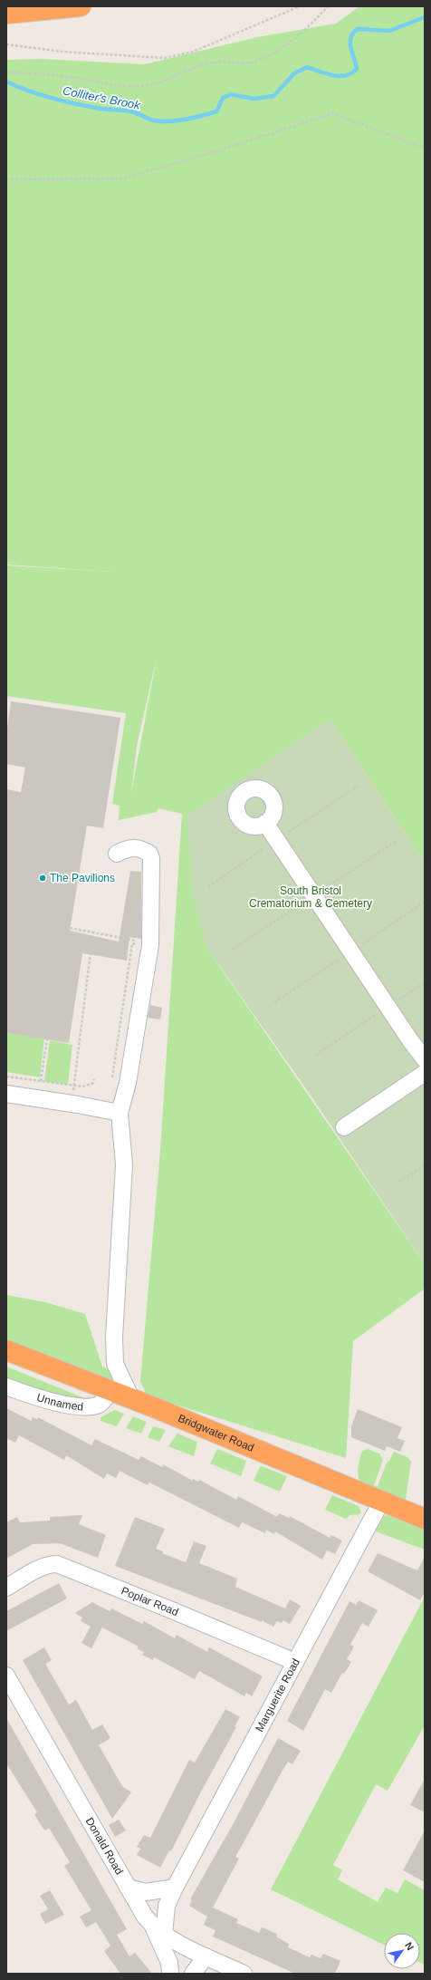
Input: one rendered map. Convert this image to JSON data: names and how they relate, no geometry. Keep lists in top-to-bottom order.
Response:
{
  "streets": {
    "highway": ["Bridgwater Road"],
    "street": [
      "Unnamed",
      "Poplar Road",
      "Marguerite Road",
      "Donald Road"
    ]
  },
  "crossings": [
    ["Unnamed", "Bridgwater Road"],
    ["Bridgwater Road", "Marguerite Road"],
    ["Poplar Road", "Marguerite Road"],
    ["Marguerite Road", "Donald Road"]
  ],
  "water": ["Colliter's Brook"],
  "parks": ["South Bristol Crematorium & Cemetery"],
  "places": ["The Pavilions"],
  "north": "top right"
}
